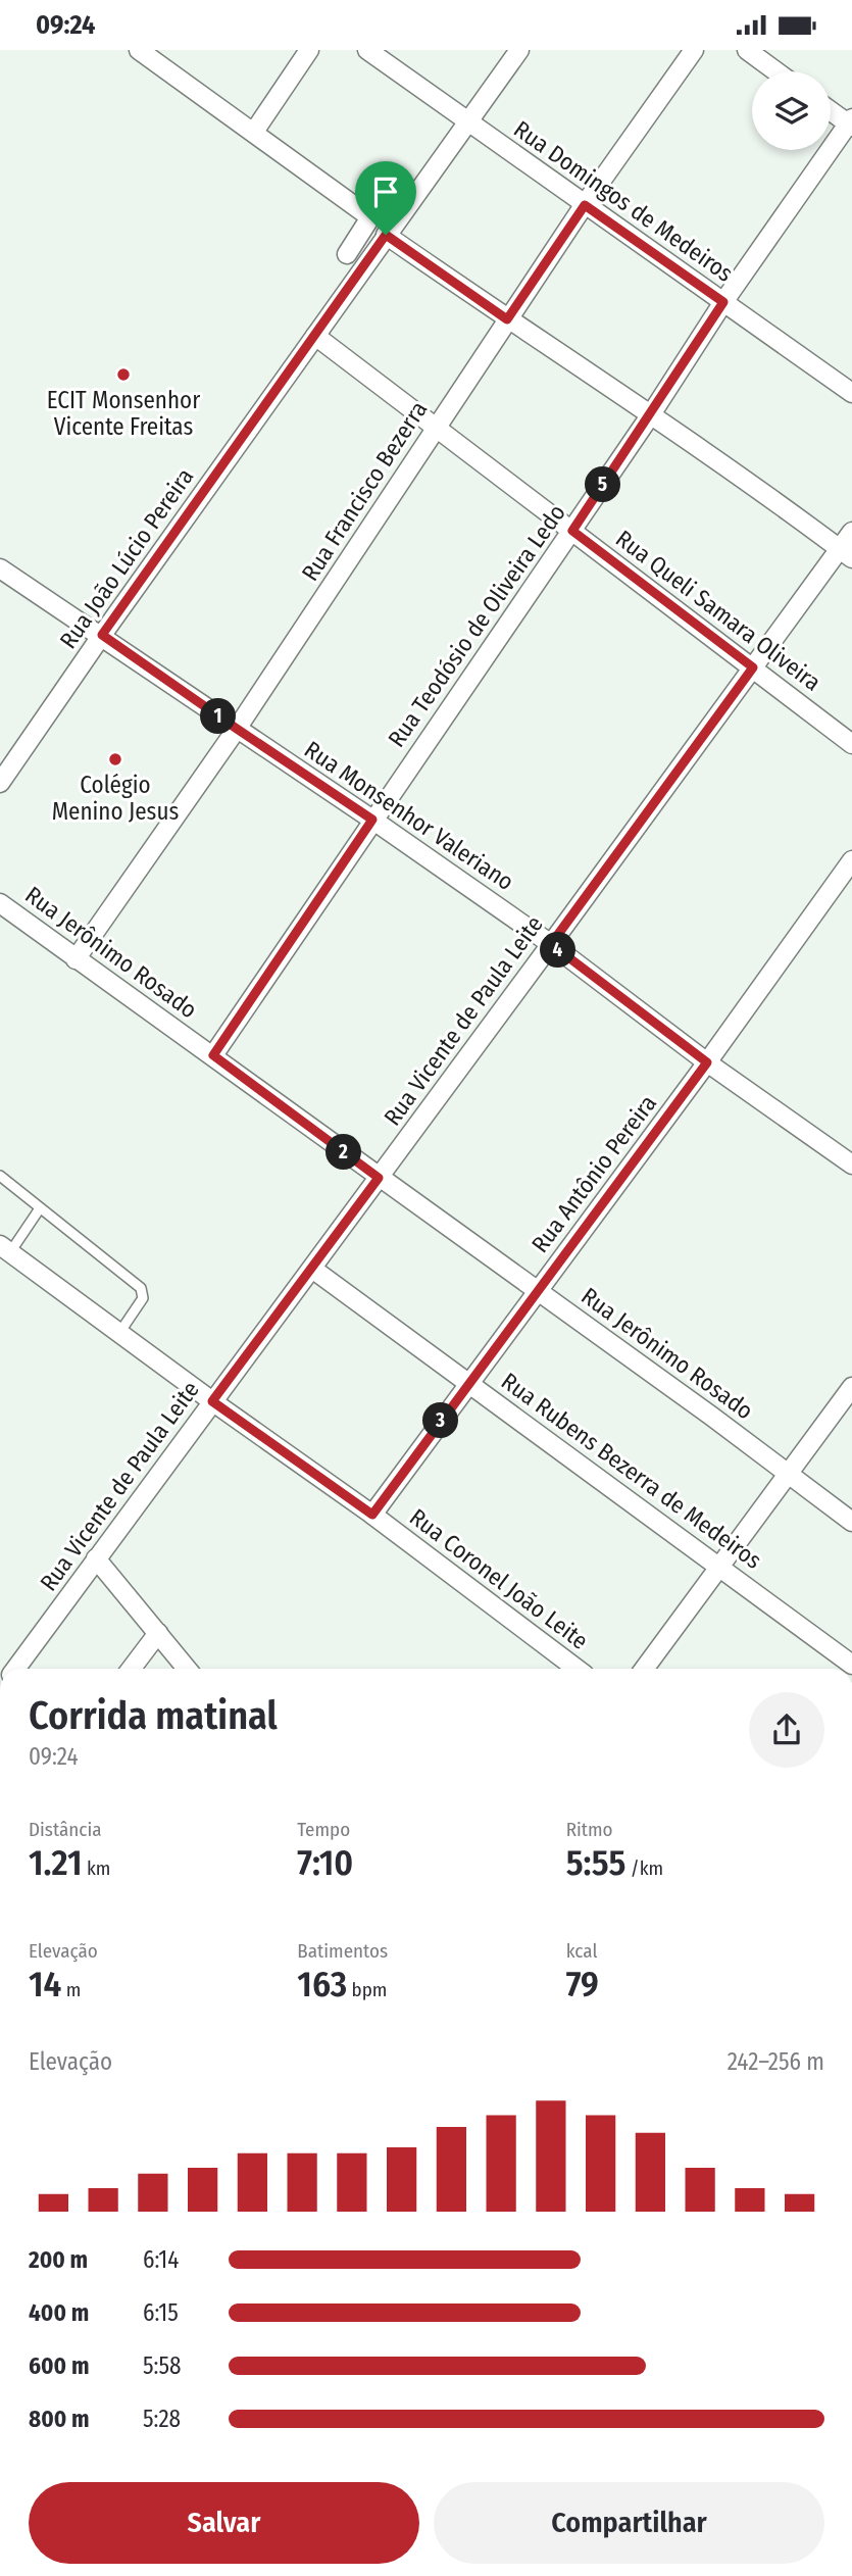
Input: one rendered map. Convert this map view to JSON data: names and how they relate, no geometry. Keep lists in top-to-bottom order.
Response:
{
  "streets": {
    "street": [
      "Rua Domingos de Medeiros",
      "Rua Francisco Bezerra",
      "Rua João Lúcio Pereira",
      "Rua Queli Samara Oliveira",
      "Rua Teodósio de Oliveira Ledo",
      "Rua Monsenhor Valeriano",
      "Rua Jerônimo Rosado",
      "Rua Vicente de Paula Leite",
      "Rua Antônio Pereira",
      "Rua Rubens Bezerra de Medeiros",
      "Rua Coronel João Leite"
    ]
  },
  "crossings": [
    ["Rua Domingos de Medeiros", "Rua Francisco Bezerra"],
    ["Rua Domingos de Medeiros", "Rua João Lúcio Pereira"],
    ["Rua Domingos de Medeiros", "Rua Teodósio de Oliveira Ledo"],
    ["Rua Francisco Bezerra", "Rua Queli Samara Oliveira"],
    ["Rua Francisco Bezerra", "Rua Monsenhor Valeriano"],
    ["Rua Francisco Bezerra", "Rua Jerônimo Rosado"],
    ["Rua João Lúcio Pereira", "Rua Queli Samara Oliveira"],
    ["Rua João Lúcio Pereira", "Rua Monsenhor Valeriano"],
    ["Rua Queli Samara Oliveira", "Rua Teodósio de Oliveira Ledo"],
    ["Rua Queli Samara Oliveira", "Rua Vicente de Paula Leite"],
    ["Rua Teodósio de Oliveira Ledo", "Rua Monsenhor Valeriano"],
    ["Rua Teodósio de Oliveira Ledo", "Rua Jerônimo Rosado"],
    ["Rua Monsenhor Valeriano", "Rua Vicente de Paula Leite"],
    ["Rua Monsenhor Valeriano", "Rua Antônio Pereira"],
    ["Rua Jerônimo Rosado", "Rua Vicente de Paula Leite"],
    ["Rua Jerônimo Rosado", "Rua Antônio Pereira"],
    ["Rua Vicente de Paula Leite", "Rua Rubens Bezerra de Medeiros"],
    ["Rua Vicente de Paula Leite", "Rua Coronel João Leite"],
    ["Rua Antônio Pereira", "Rua Rubens Bezerra de Medeiros"],
    ["Rua Antônio Pereira", "Rua Coronel João Leite"]
  ],
  "places": ["ECIT Monsenhor Vicente Freitas", "Colégio Menino Jesus"],
  "page": {
    "status": "09:24",
    "pins": [
      "5",
      "1",
      "4",
      "2",
      "3"
    ],
    "heading": ["Corrida matinal", "09:24"],
    "stats": [
      ["Distância", "1.21 km"],
      ["Tempo", "7:10"],
      ["Ritmo", "5:55 /km"],
      ["Elevação", "14 m"],
      ["Batimentos", "163 bpm"],
      ["kcal", "79"]
    ],
    "chart": ["Elevação", "242–256 m"],
    "list": [
      {
        "name": "200 m",
        "note": "6:14"
      },
      {
        "name": "400 m",
        "note": "6:15"
      },
      {
        "name": "600 m",
        "note": "5:58"
      },
      {
        "name": "800 m",
        "note": "5:28"
      }
    ],
    "buttons": ["Salvar", "Compartilhar"]
  }
}
